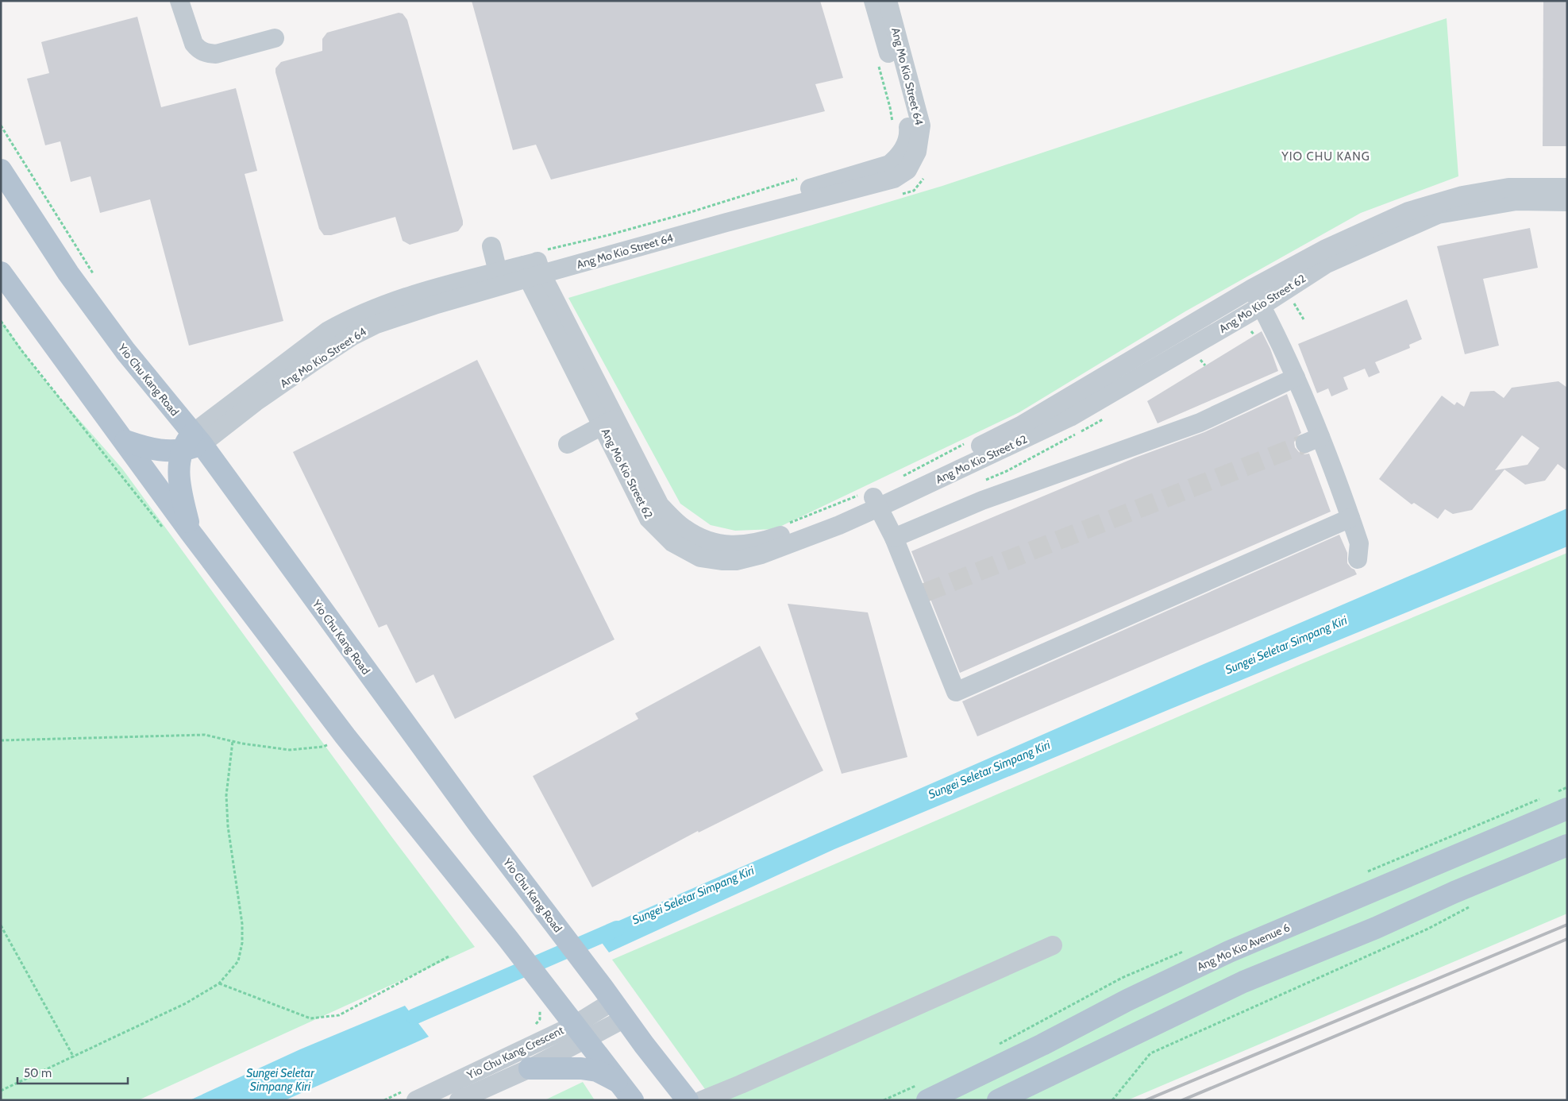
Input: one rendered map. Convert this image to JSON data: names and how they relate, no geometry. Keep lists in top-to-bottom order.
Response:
{
  "streets": {
    "main road": ["Yio Chu Kang Road", "Ang Mo Kio Avenue 6"],
    "street": ["Ang Mo Kio Street 64", "Ang Mo Kio Street 62", "Yio Chu Kang Crescent"]
  },
  "crossings": [
    ["Ang Mo Kio Street 64", "Ang Mo Kio Street 62"],
    ["Ang Mo Kio Street 64", "Yio Chu Kang Road"],
    ["Yio Chu Kang Road", "Yio Chu Kang Crescent"]
  ],
  "districts": ["YIO CHU KANG"],
  "water": ["Sungei Seletar Simpang Kiri"],
  "scale_bar": "50 m"
}
